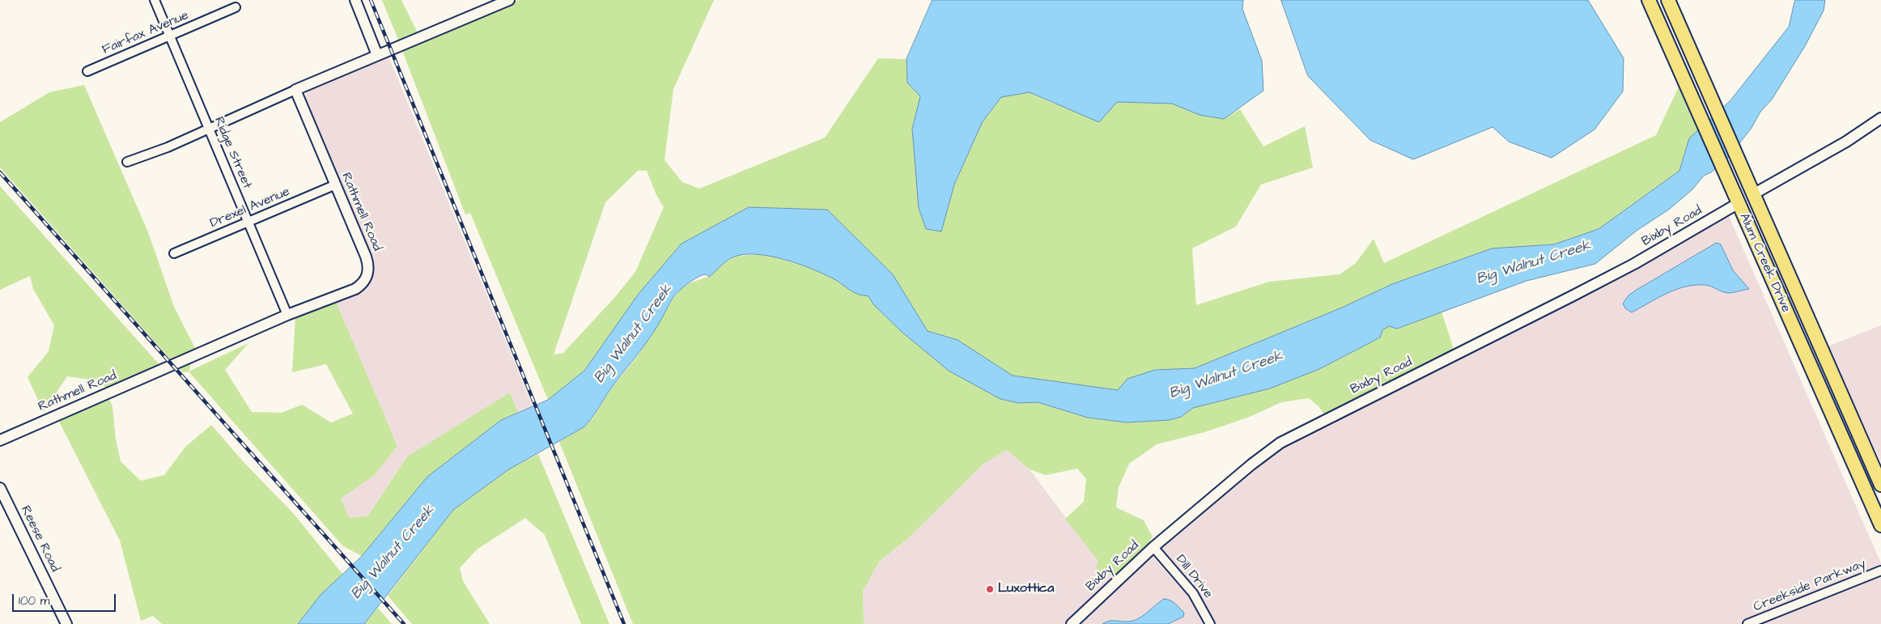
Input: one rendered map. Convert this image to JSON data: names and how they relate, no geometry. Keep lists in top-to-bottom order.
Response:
{
  "streets": {
    "main road": ["Alum Creek Drive"],
    "street": [
      "Fairfax Avenue",
      "Ridge Street",
      "Drexel Avenue",
      "Rathmell Road",
      "Bixby Road",
      "Reese Road",
      "Dill Drive",
      "Creekside Parkway"
    ]
  },
  "crossings": [
    ["Fairfax Avenue", "Ridge Street"],
    ["Ridge Street", "Drexel Avenue"],
    ["Ridge Street", "Rathmell Road"],
    ["Drexel Avenue", "Rathmell Road"],
    ["Bixby Road", "Alum Creek Drive"],
    ["Bixby Road", "Dill Drive"]
  ],
  "water": ["Big Walnut Creek"],
  "places": ["Luxottica"],
  "scale_bar": "100 m"
}
